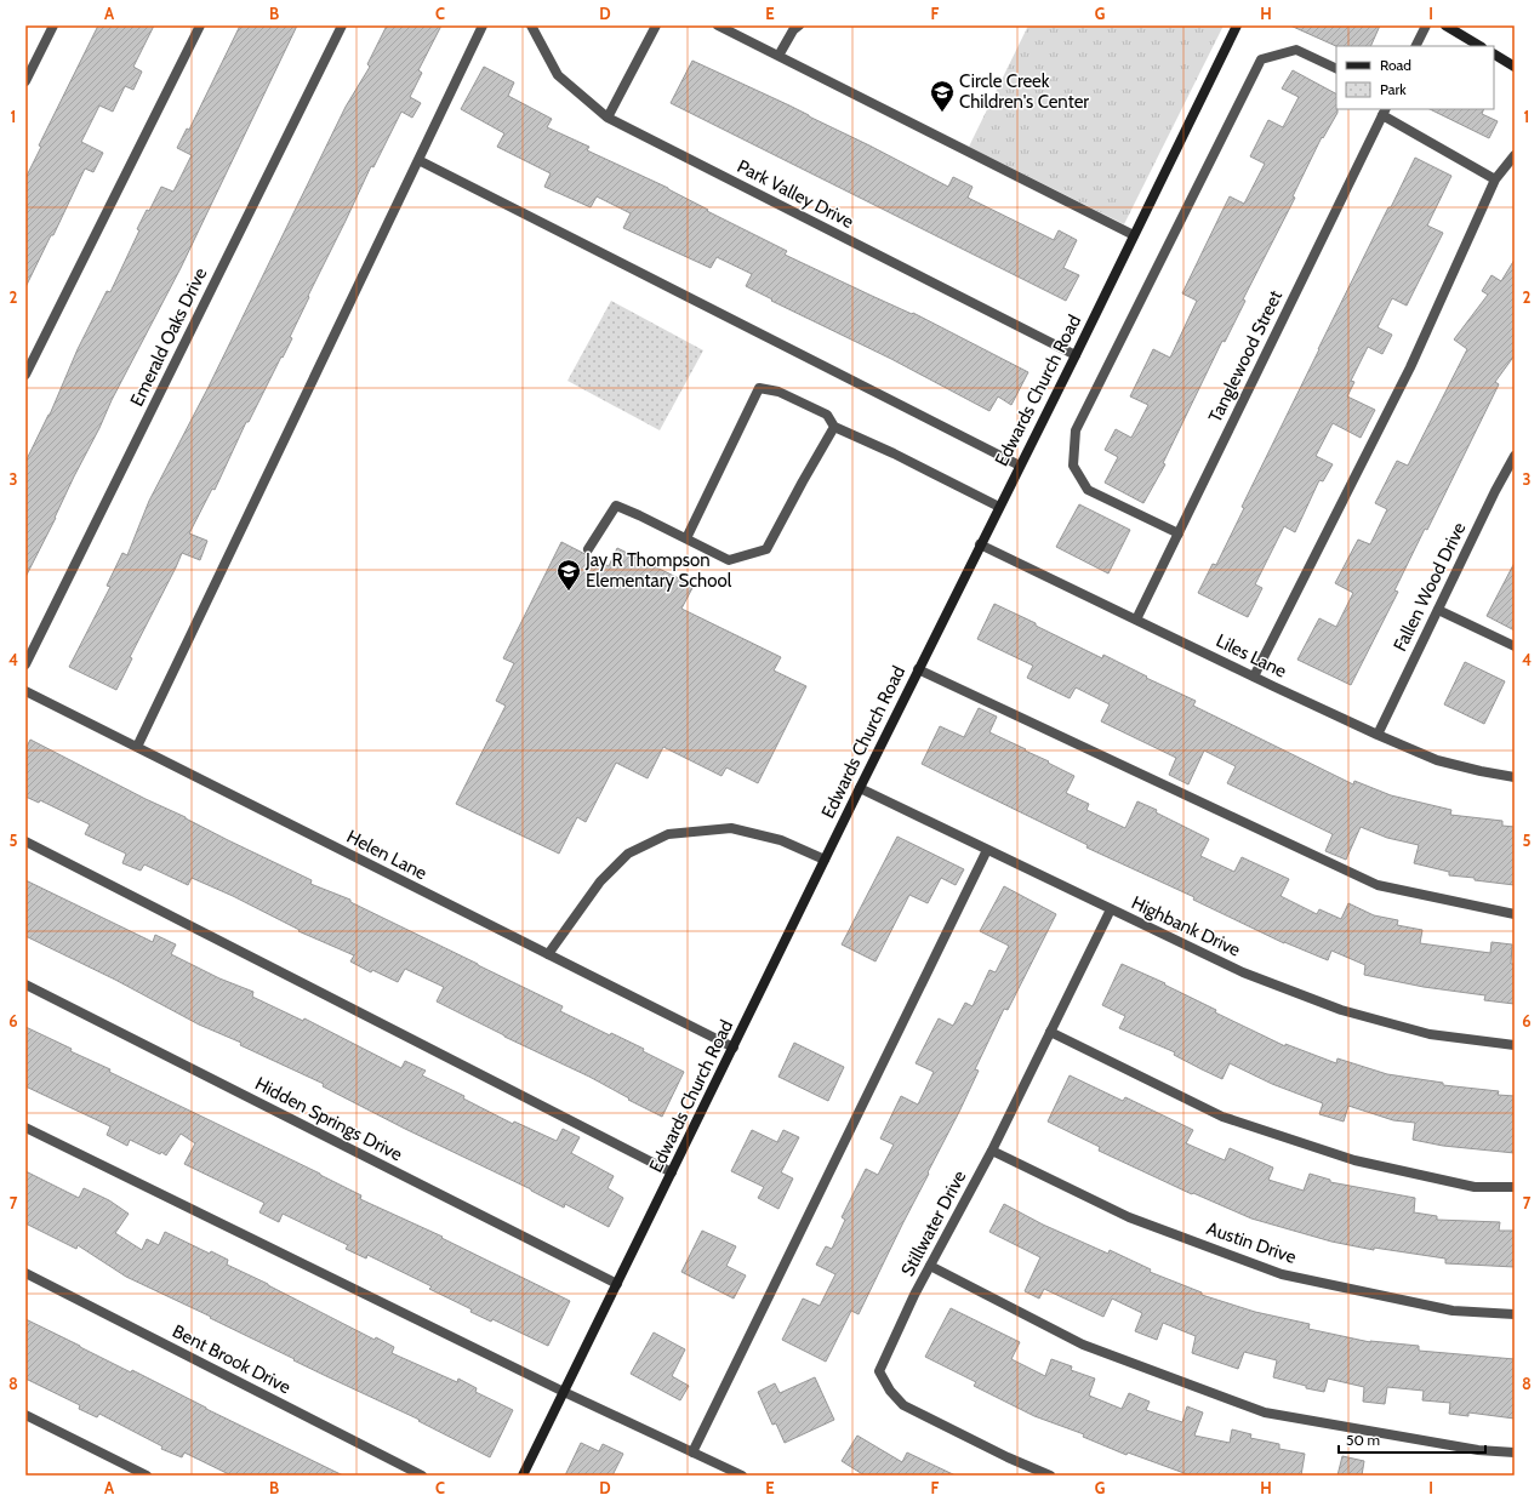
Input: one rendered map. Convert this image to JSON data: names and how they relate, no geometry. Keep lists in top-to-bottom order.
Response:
{
  "streets": {
    "street": [
      "Park Valley Drive",
      "Emerald Oaks Drive",
      "Tanglewood Street",
      "Edwards Church Road",
      "Fallen Wood Drive",
      "Liles Lane",
      "Helen Lane",
      "Highbank Drive",
      "Hidden Springs Drive",
      "Stillwater Drive",
      "Austin Drive",
      "Bent Brook Drive"
    ]
  },
  "crossings": [
    ["Park Valley Drive", "Edwards Church Road"],
    ["Tanglewood Street", "Liles Lane"],
    ["Edwards Church Road", "Liles Lane"],
    ["Edwards Church Road", "Helen Lane"],
    ["Edwards Church Road", "Highbank Drive"],
    ["Edwards Church Road", "Hidden Springs Drive"],
    ["Fallen Wood Drive", "Liles Lane"],
    ["Highbank Drive", "Stillwater Drive"],
    ["Stillwater Drive", "Austin Drive"]
  ],
  "places": {
    "school or university": ["Circle Creek Children's Center", "Jay R Thompson Elementary School"]
  },
  "legend": ["Road", "Park"],
  "scale_bar": "50 m",
  "grid": {
    "columns": [
      "A",
      "B",
      "C",
      "D",
      "E",
      "F",
      "G",
      "H",
      "I"
    ],
    "rows": [
      "1",
      "2",
      "3",
      "4",
      "5",
      "6",
      "7",
      "8"
    ]
  }
}
